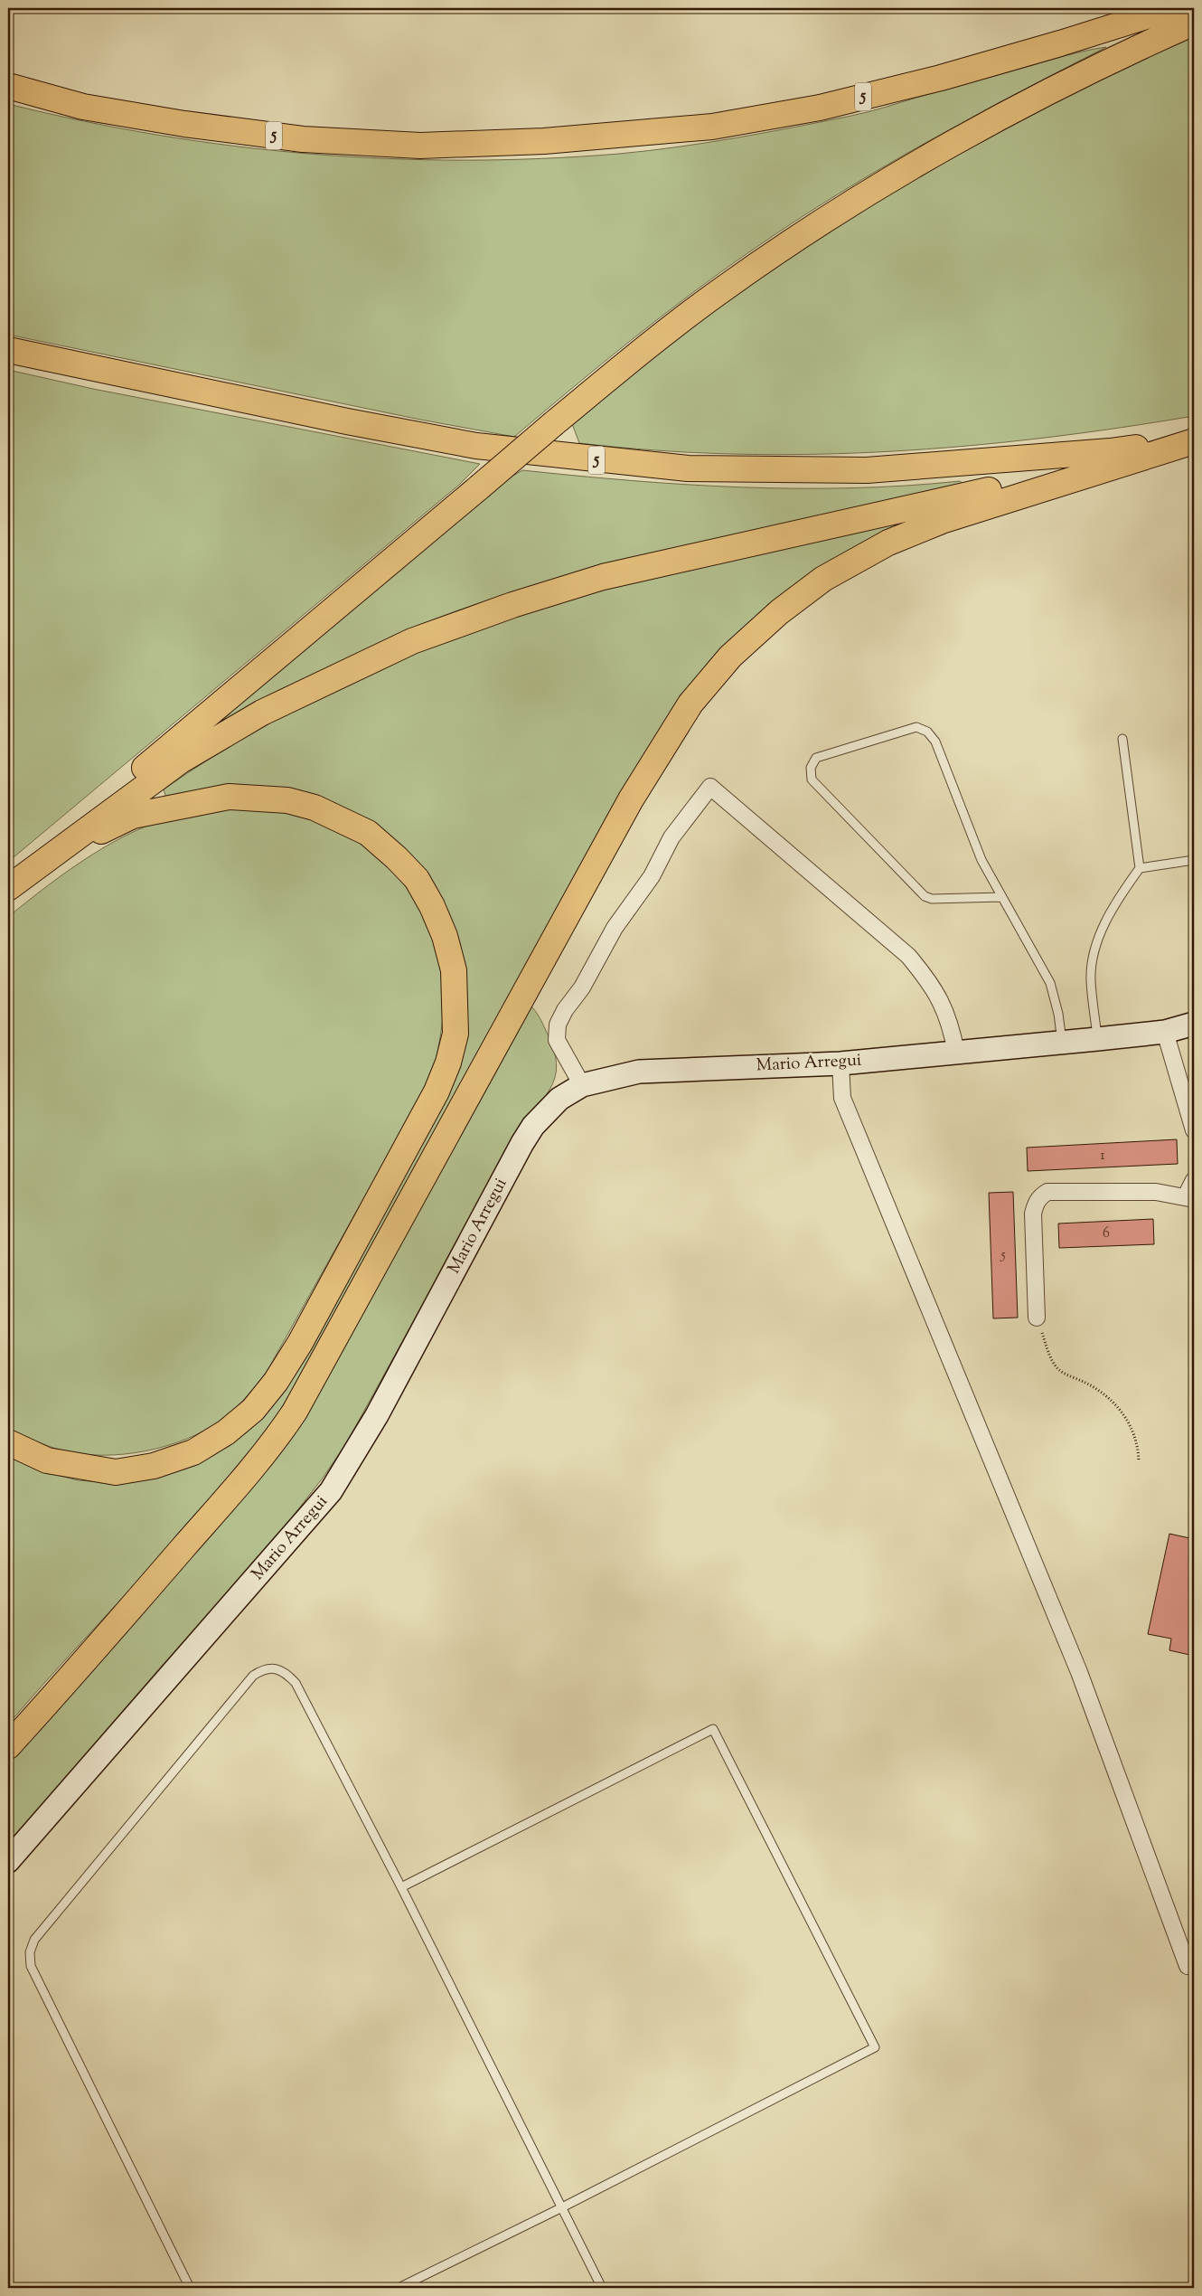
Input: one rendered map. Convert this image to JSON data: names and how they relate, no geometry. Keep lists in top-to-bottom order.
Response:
{
  "streets": {
    "highway": ["5"],
    "street": ["Mario Arregui"]
  },
  "house_numbers": ["1", "6", "5"]
}
